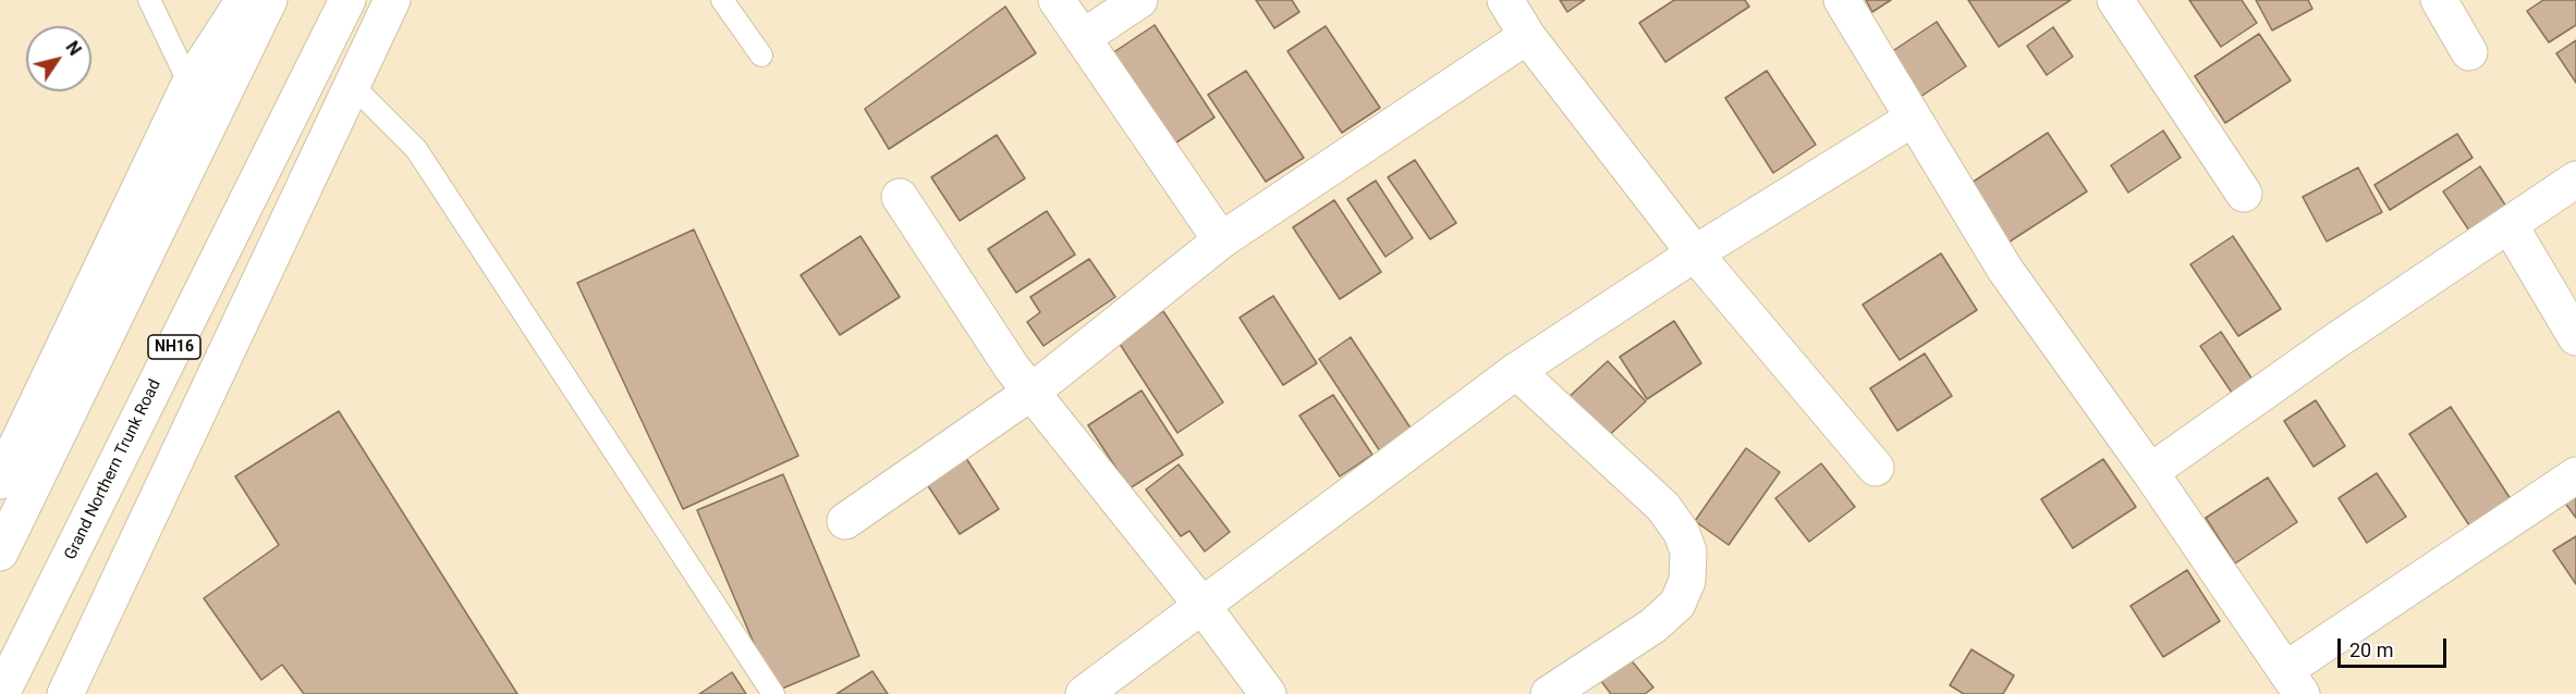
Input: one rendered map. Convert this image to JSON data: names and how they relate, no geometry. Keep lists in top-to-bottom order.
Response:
{
  "streets": {
    "main road": ["NH16", "Grand Northern Trunk Road"]
  },
  "scale_bar": "20 m",
  "north": "top right"
}
